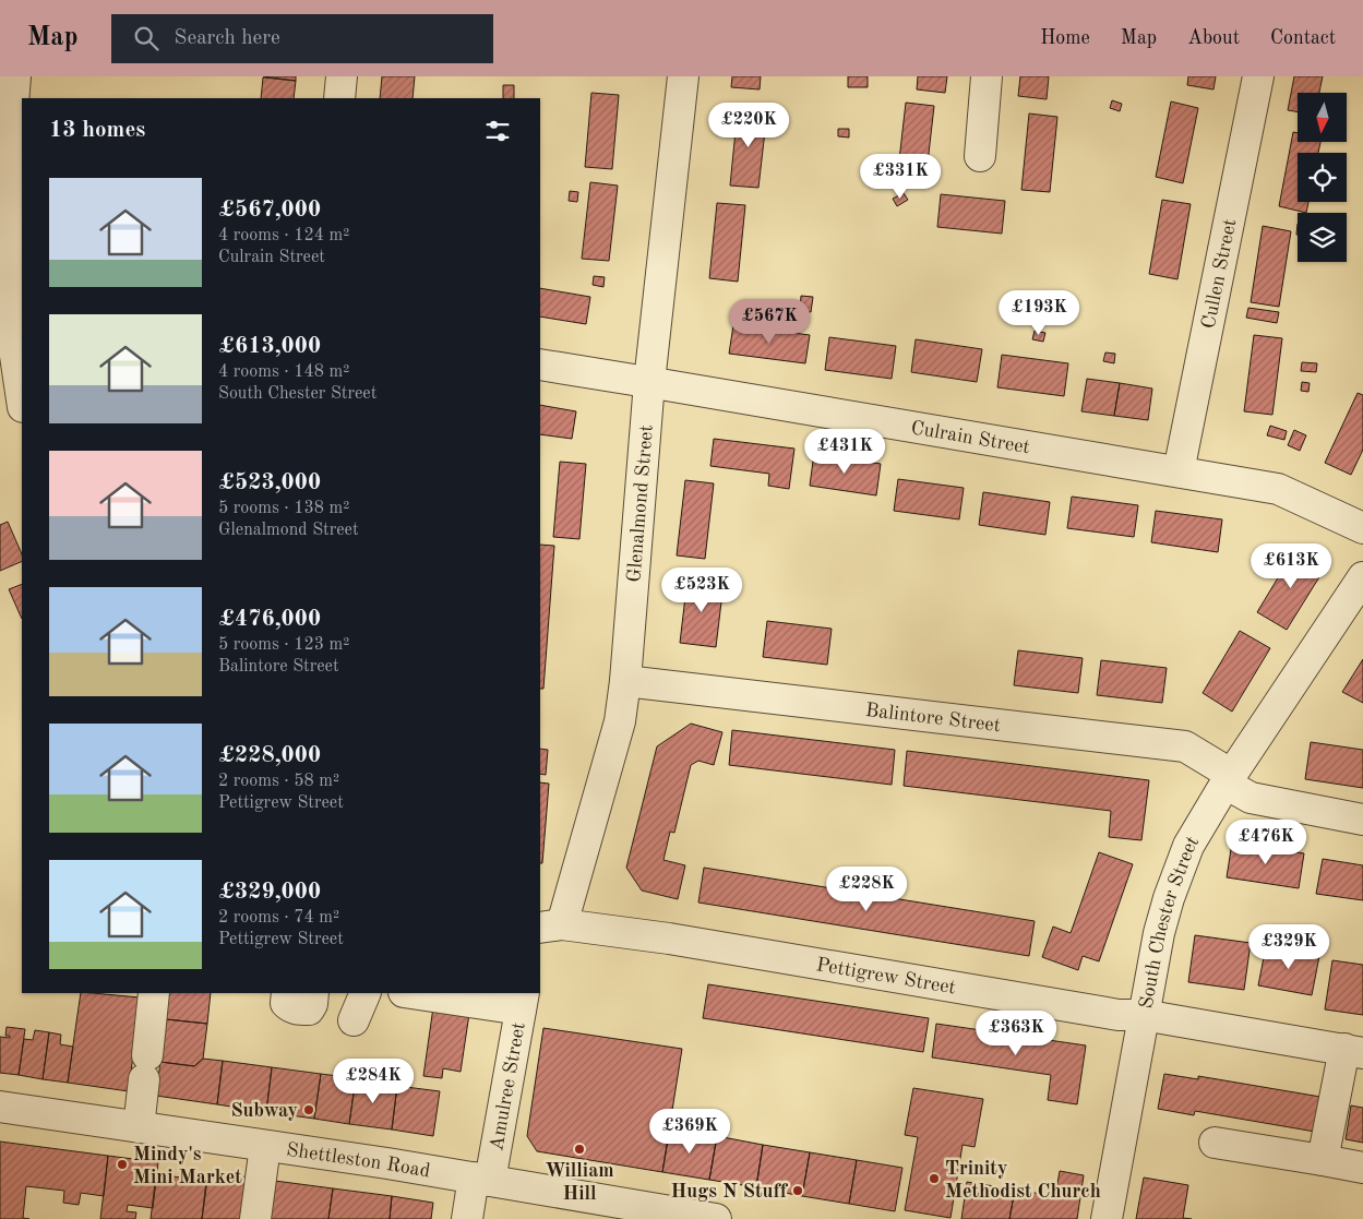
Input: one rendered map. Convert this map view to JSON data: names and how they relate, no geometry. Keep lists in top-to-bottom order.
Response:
{
  "streets": {
    "street": [
      "Cullen Street",
      "Culrain Street",
      "Glenalmond Street",
      "Balintore Street",
      "South Chester Street",
      "Pettigrew Street",
      "Amulree Street",
      "Shettleston Road"
    ]
  },
  "crossings": [
    ["Cullen Street", "Culrain Street"],
    ["Culrain Street", "Glenalmond Street"],
    ["Glenalmond Street", "Balintore Street"],
    ["Glenalmond Street", "Pettigrew Street"],
    ["Balintore Street", "South Chester Street"],
    ["South Chester Street", "Pettigrew Street"],
    ["Amulree Street", "Shettleston Road"]
  ],
  "places": [
    "Subway",
    "William Hill",
    "Mindy's Mini Market",
    "Trinity Methodist Church",
    "Hugs N Stuff"
  ],
  "north": "bottom",
  "page": {
    "header": "Map",
    "search": "Search here",
    "nav": [
      "Home",
      "Map",
      "About",
      "Contact"
    ],
    "heading": "13 homes",
    "price": [
      "£220K",
      "£331K",
      "£193K",
      "£567K",
      "£431K",
      "£613K",
      "£523K",
      "£476K",
      "£228K",
      "£329K",
      "£363K",
      "£284K",
      "£369K"
    ],
    "list": [
      {
        "name": "£567,000",
        "note": "4 rooms · 124 m² · Culrain Street"
      },
      {
        "name": "£613,000",
        "note": "4 rooms · 148 m² · South Chester Street"
      },
      {
        "name": "£523,000",
        "note": "5 rooms · 138 m² · Glenalmond Street"
      },
      {
        "name": "£476,000",
        "note": "5 rooms · 123 m² · Balintore Street"
      },
      {
        "name": "£228,000",
        "note": "2 rooms · 58 m² · Pettigrew Street"
      },
      {
        "name": "£329,000",
        "note": "2 rooms · 74 m² · Pettigrew Street"
      }
    ]
  }
}
